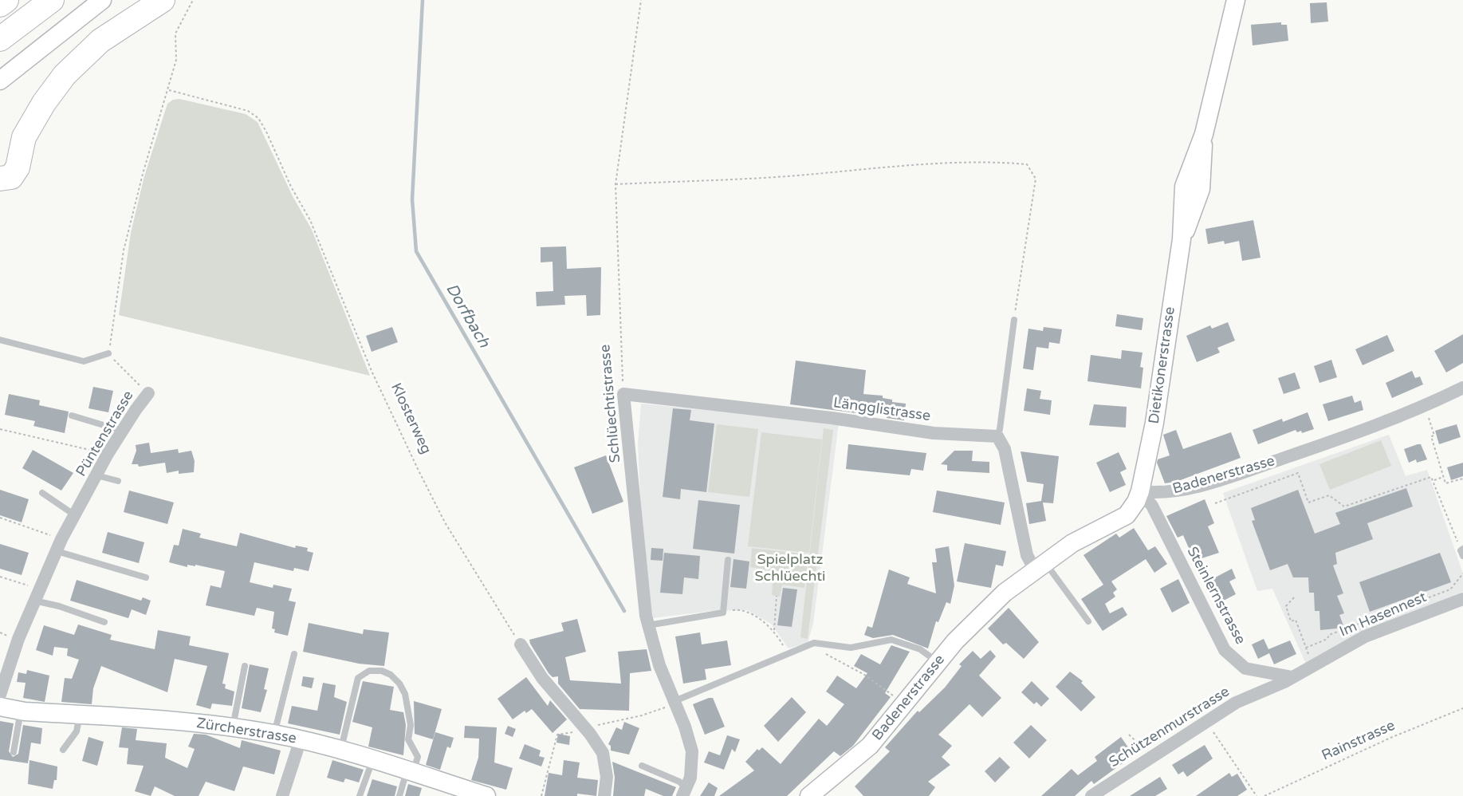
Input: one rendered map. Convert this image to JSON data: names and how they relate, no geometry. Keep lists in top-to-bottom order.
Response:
{
  "streets": {
    "street": [
      "Dietikonerstrasse",
      "Schlüechtistrasse",
      "Längglistrasse",
      "Püntenstrasse",
      "Badenerstrasse",
      "Steinlernstrasse",
      "Im Hasennest",
      "Schützenmurstrasse",
      "Zürcherstrasse"
    ],
    "path": ["Klosterweg", "Rainstrasse"]
  },
  "crossings": [
    ["Dietikonerstrasse", "Badenerstrasse"],
    ["Dietikonerstrasse", "Steinlernstrasse"],
    ["Schlüechtistrasse", "Längglistrasse"],
    ["Badenerstrasse", "Steinlernstrasse"],
    ["Steinlernstrasse", "Im Hasennest"],
    ["Steinlernstrasse", "Schützenmurstrasse"],
    ["Im Hasennest", "Schützenmurstrasse"]
  ],
  "water": ["Dorfbach"],
  "parks": ["Spielplatz Schlüechti"]
}
